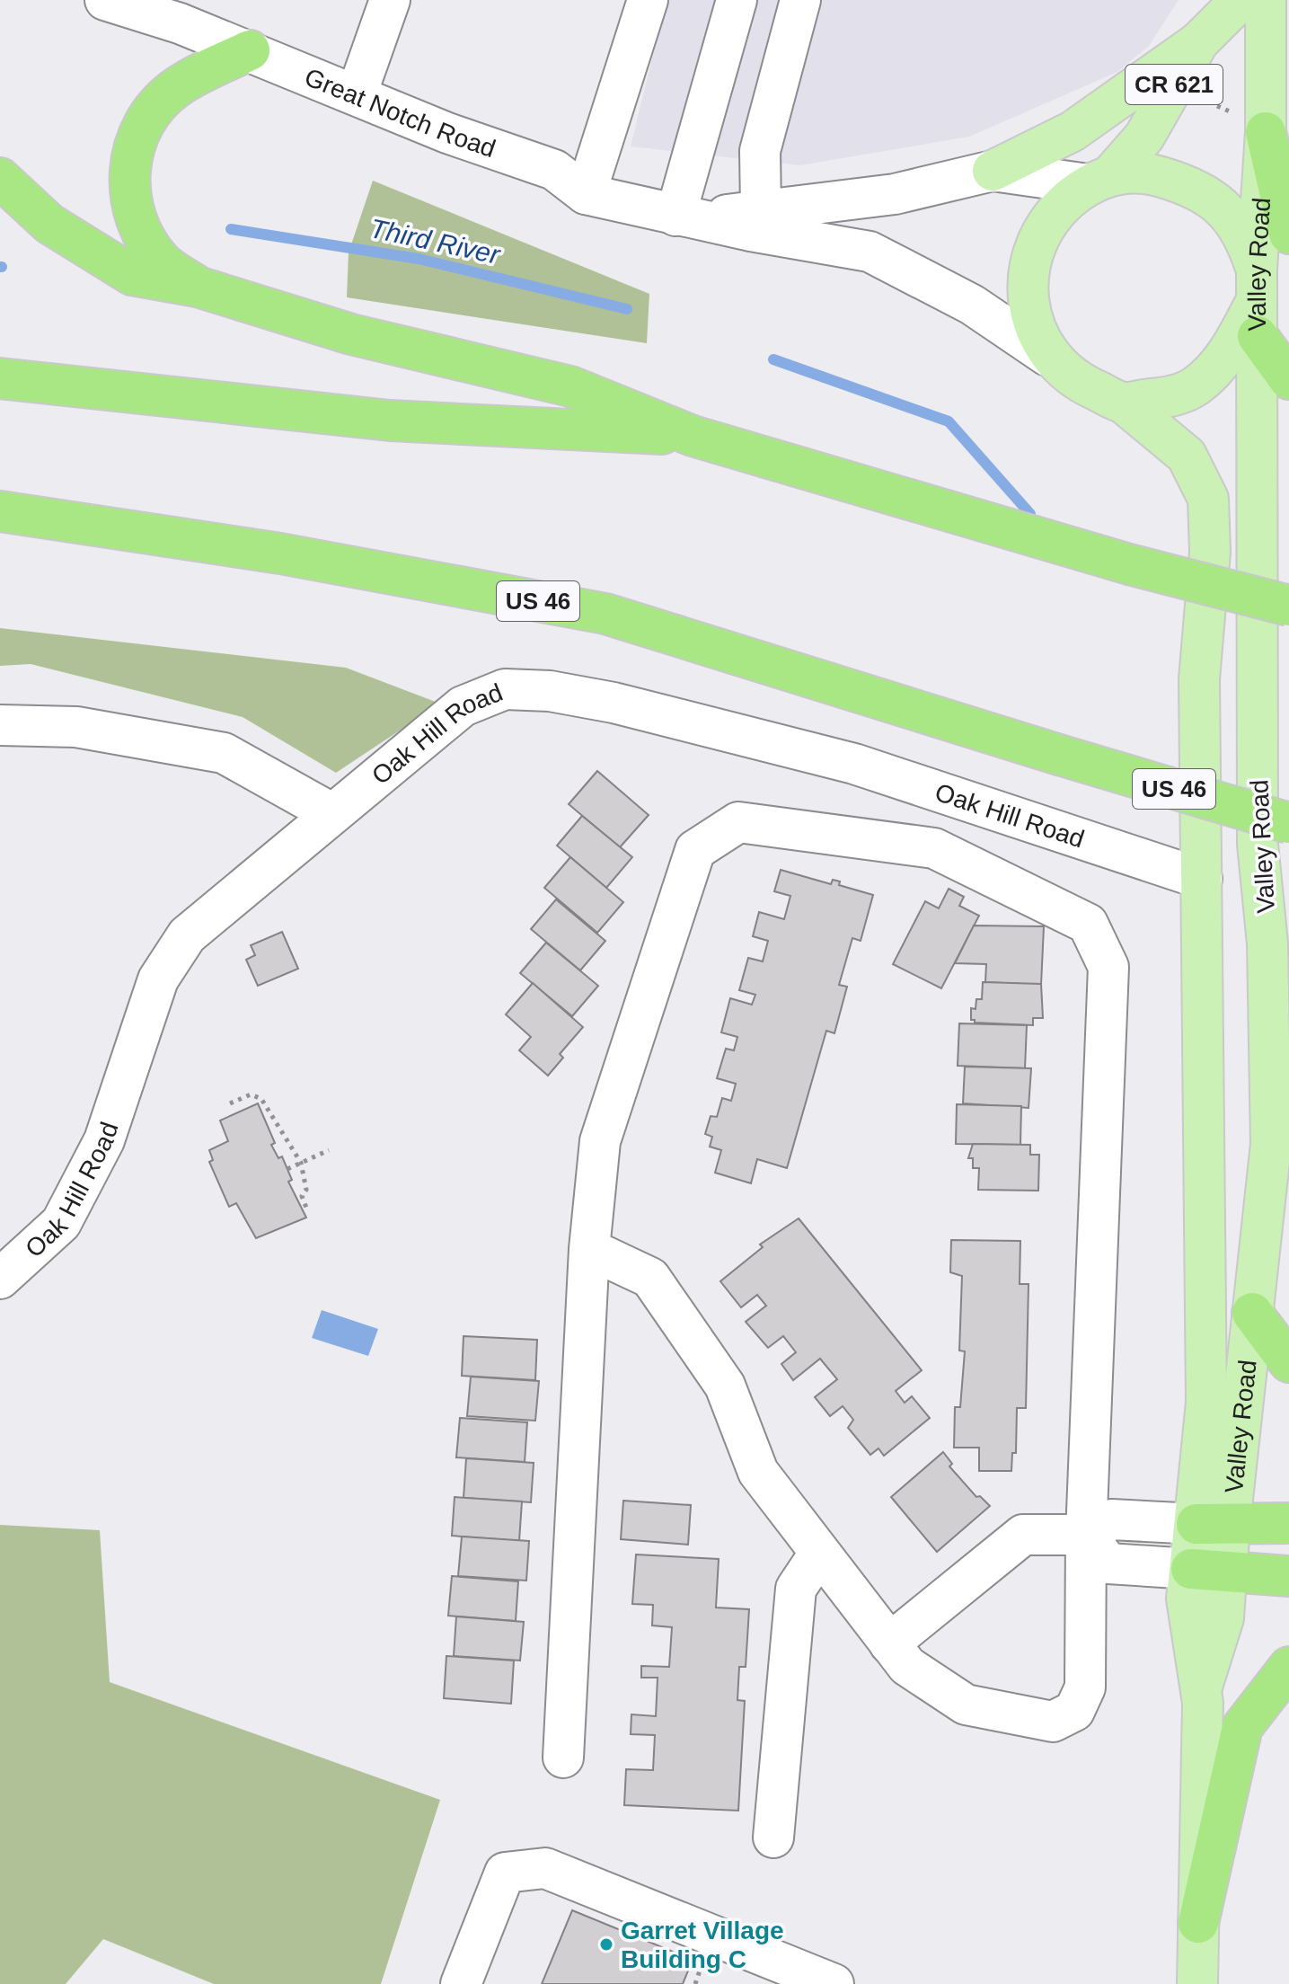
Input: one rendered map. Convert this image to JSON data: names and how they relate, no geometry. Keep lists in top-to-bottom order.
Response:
{
  "streets": {
    "highway": ["US 46"],
    "main road": ["CR 621", "Valley Road"],
    "street": ["Great Notch Road", "Oak Hill Road"]
  },
  "crossings": [
    ["CR 621", "Great Notch Road"],
    ["CR 621", "Valley Road"],
    ["Great Notch Road", "Valley Road"],
    ["Valley Road", "Oak Hill Road"]
  ],
  "water": ["Third River"],
  "places": ["Garret Village Building C"]
}
